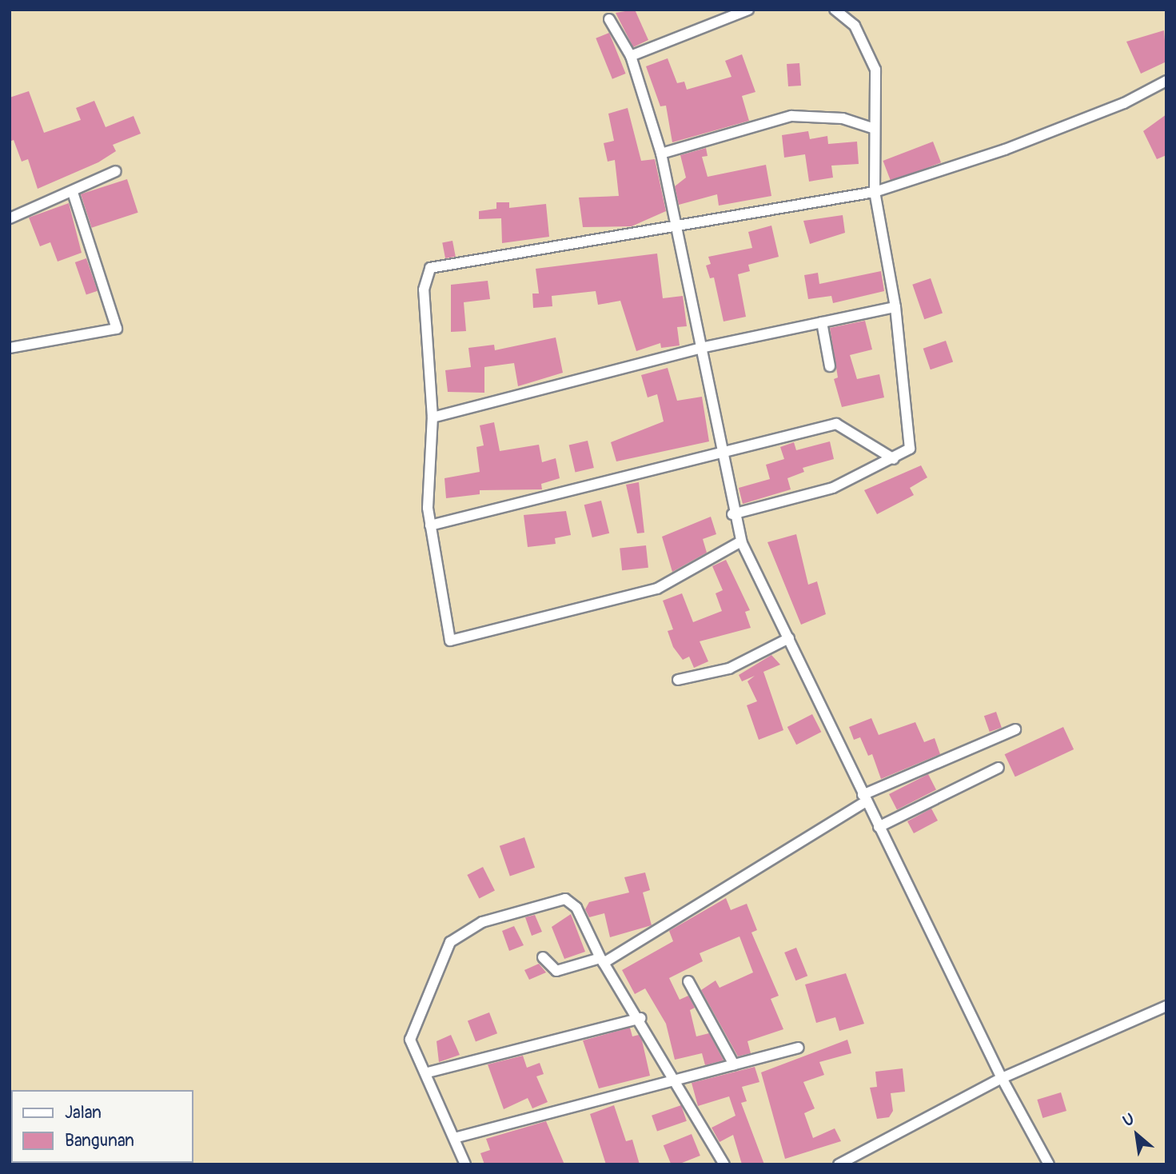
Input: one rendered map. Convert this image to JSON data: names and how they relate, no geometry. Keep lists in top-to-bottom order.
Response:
{
  "legend": ["Jalan", "Bangunan"],
  "north": "top left"
}
